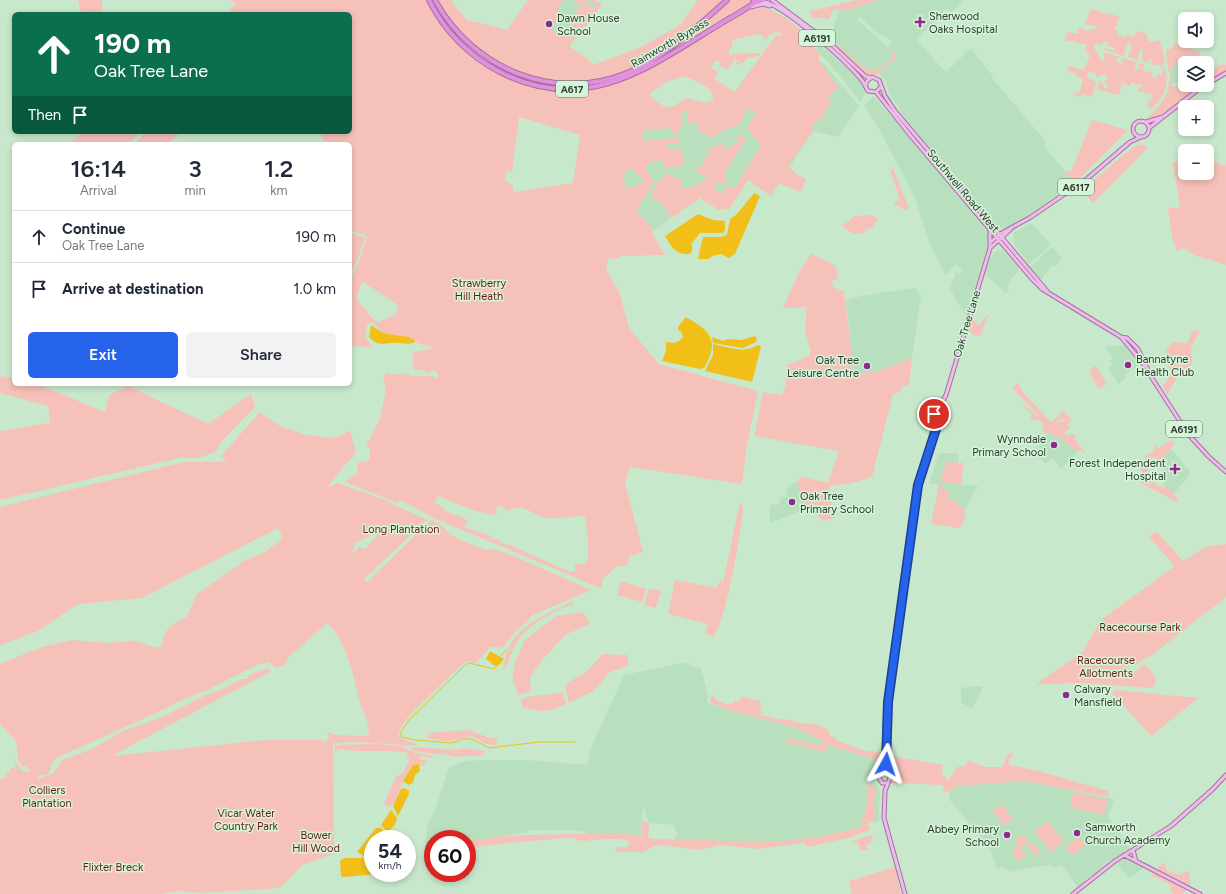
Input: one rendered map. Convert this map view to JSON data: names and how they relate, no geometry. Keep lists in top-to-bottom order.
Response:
{
  "streets": {
    "highway": ["Rainworth Bypass", "A617"],
    "main road": [
      "A6191",
      "A6117",
      "Southwell Road West",
      "Oak Tree Lane"
    ]
  },
  "crossings": [
    ["A6191", "Rainworth Bypass"],
    ["A6191", "Southwell Road West"],
    ["A6117", "Southwell Road West"],
    ["A6117", "Oak Tree Lane"],
    ["Southwell Road West", "Oak Tree Lane"]
  ],
  "parks": [
    "Strawberry Hill Heath",
    "Long Plantation",
    "Racecourse Park",
    "Racecourse Allotments",
    "Colliers Plantation",
    "Vicar Water Country Park",
    "Bower Hill Wood",
    "Flixter Breck"
  ],
  "places": {
    "health": ["Sherwood Oaks Hospital", "Forest Independent Hospital"],
    "other": [
      "Dawn House School",
      "Bannatyne Health Club",
      "Oak Tree Leisure Centre",
      "Wynndale Primary School",
      "Oak Tree Primary School",
      "Calvary Mansfield",
      "Samworth Church Academy",
      "Abbey Primary School"
    ]
  },
  "page": {
    "map_buttons": ["+", "−"],
    "turn": ["190 m", "Oak Tree Lane"],
    "then": "Then",
    "eta": [
      "16:14",
      "Arrival",
      "3",
      "min",
      "1.2",
      "km"
    ],
    "list": [
      {
        "name": "Continue",
        "note": "Oak Tree Lane",
        "value": "190 m"
      },
      {
        "name": "Arrive at destination",
        "value": "1.0 km"
      }
    ],
    "buttons": ["Exit", "Share"],
    "speed": "54 km/h",
    "limit": "60"
  }
}
